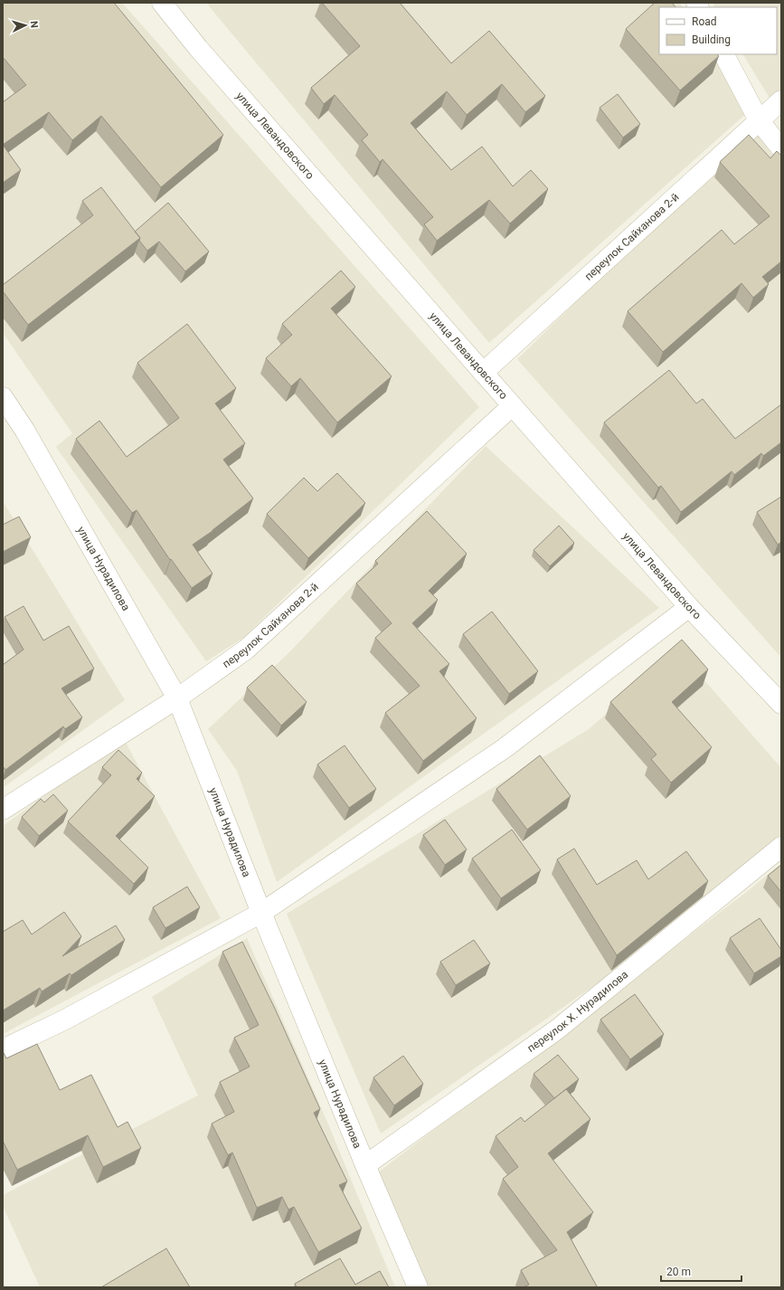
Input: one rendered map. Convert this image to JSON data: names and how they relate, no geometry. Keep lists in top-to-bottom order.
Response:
{
  "streets": {
    "street": [
      "улица Левандовского",
      "переулок Сайханова 2-й",
      "улица Нурадилова",
      "переулок Х. Нурадилова"
    ]
  },
  "crossings": [
    ["улица Левандовского", "переулок Сайханова 2-й"],
    ["переулок Сайханова 2-й", "улица Нурадилова"],
    ["улица Нурадилова", "переулок Х. Нурадилова"]
  ],
  "legend": ["Road", "Building"],
  "scale_bar": "20 m",
  "north": "right"
}
